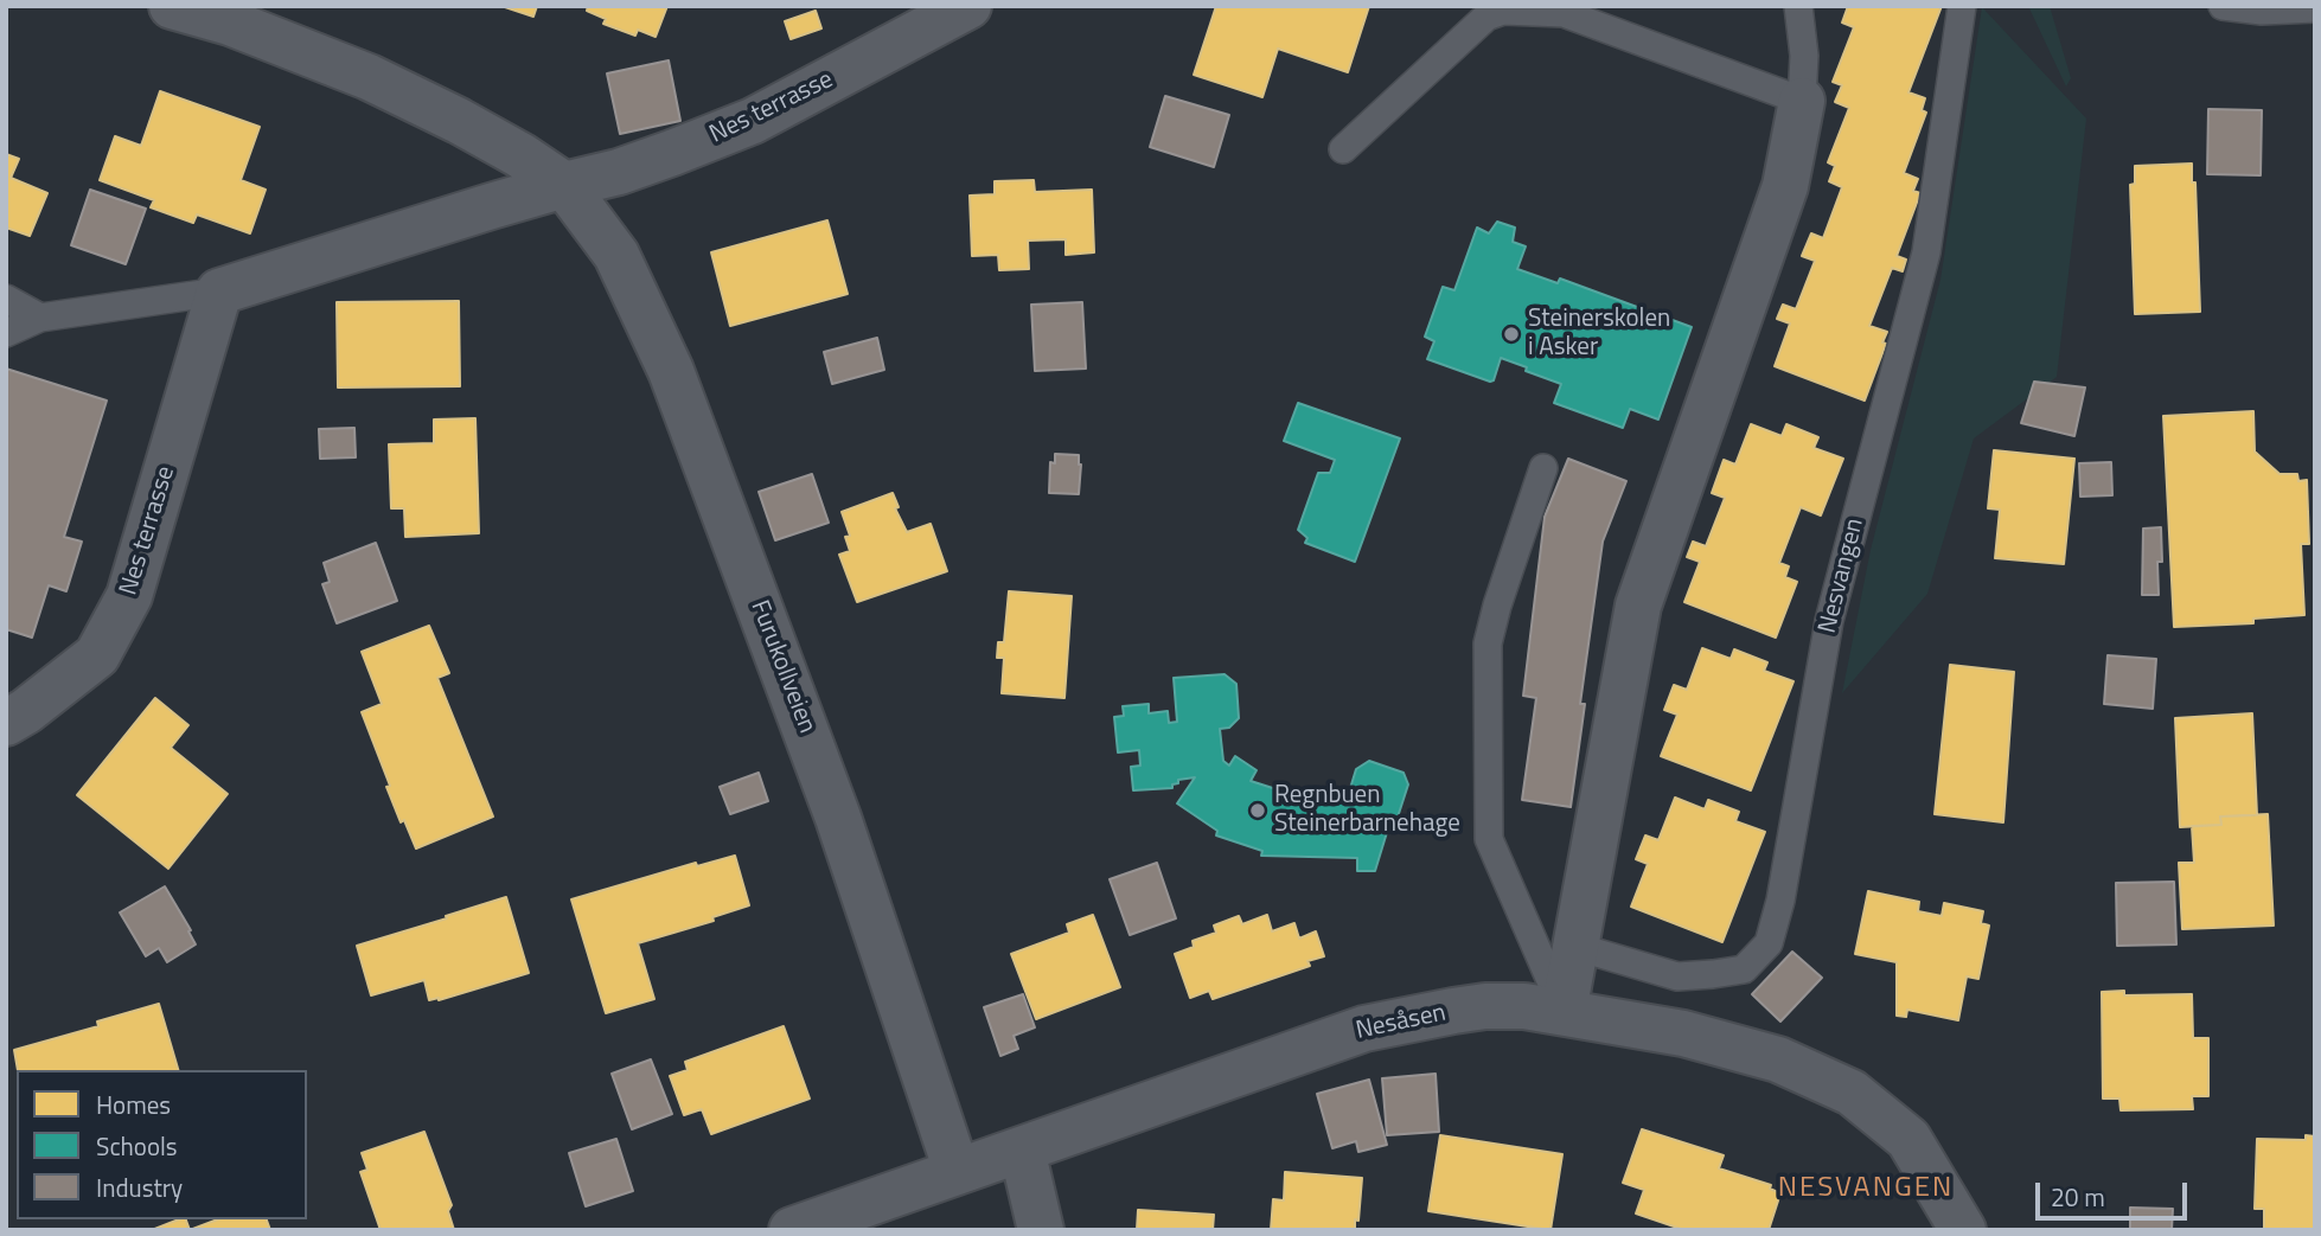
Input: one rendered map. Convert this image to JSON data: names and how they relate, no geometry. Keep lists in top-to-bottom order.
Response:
{
  "streets": {
    "street": ["Nes terrasse", "Furukollveien", "Nesåsen"],
    "lane": ["Nesvangen"]
  },
  "crossings": [
    ["Nes terrasse", "Furukollveien"],
    ["Furukollveien", "Nesåsen"]
  ],
  "districts": ["NESVANGEN"],
  "places": ["Steinerskolen i Asker", "Regnbuen Steinerbarnehage"],
  "legend": ["Homes", "Schools", "Industry"],
  "scale_bar": "20 m"
}
